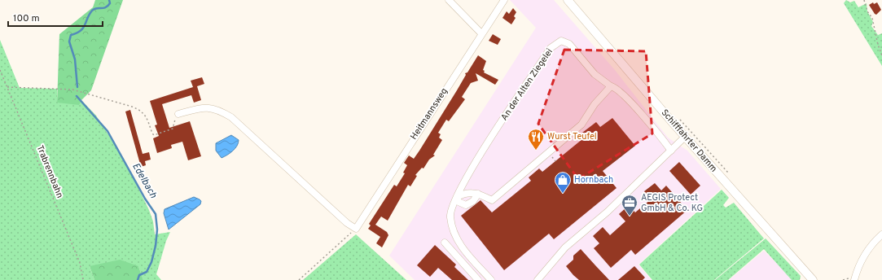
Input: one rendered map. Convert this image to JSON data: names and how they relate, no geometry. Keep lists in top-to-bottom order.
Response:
{
  "streets": {
    "main road": ["Schifffahrter Damm"],
    "street": ["An der Alten Ziegelei", "Heitmannsweg"],
    "path": ["Trabrennbahn"]
  },
  "water": ["Edelbach"],
  "places": {
    "restaurant": ["Wurst Teufel"],
    "shop": ["Hornbach"],
    "office": ["AEGIS Protect GmbH & Co. KG"]
  },
  "scale_bar": "100 m"
}
